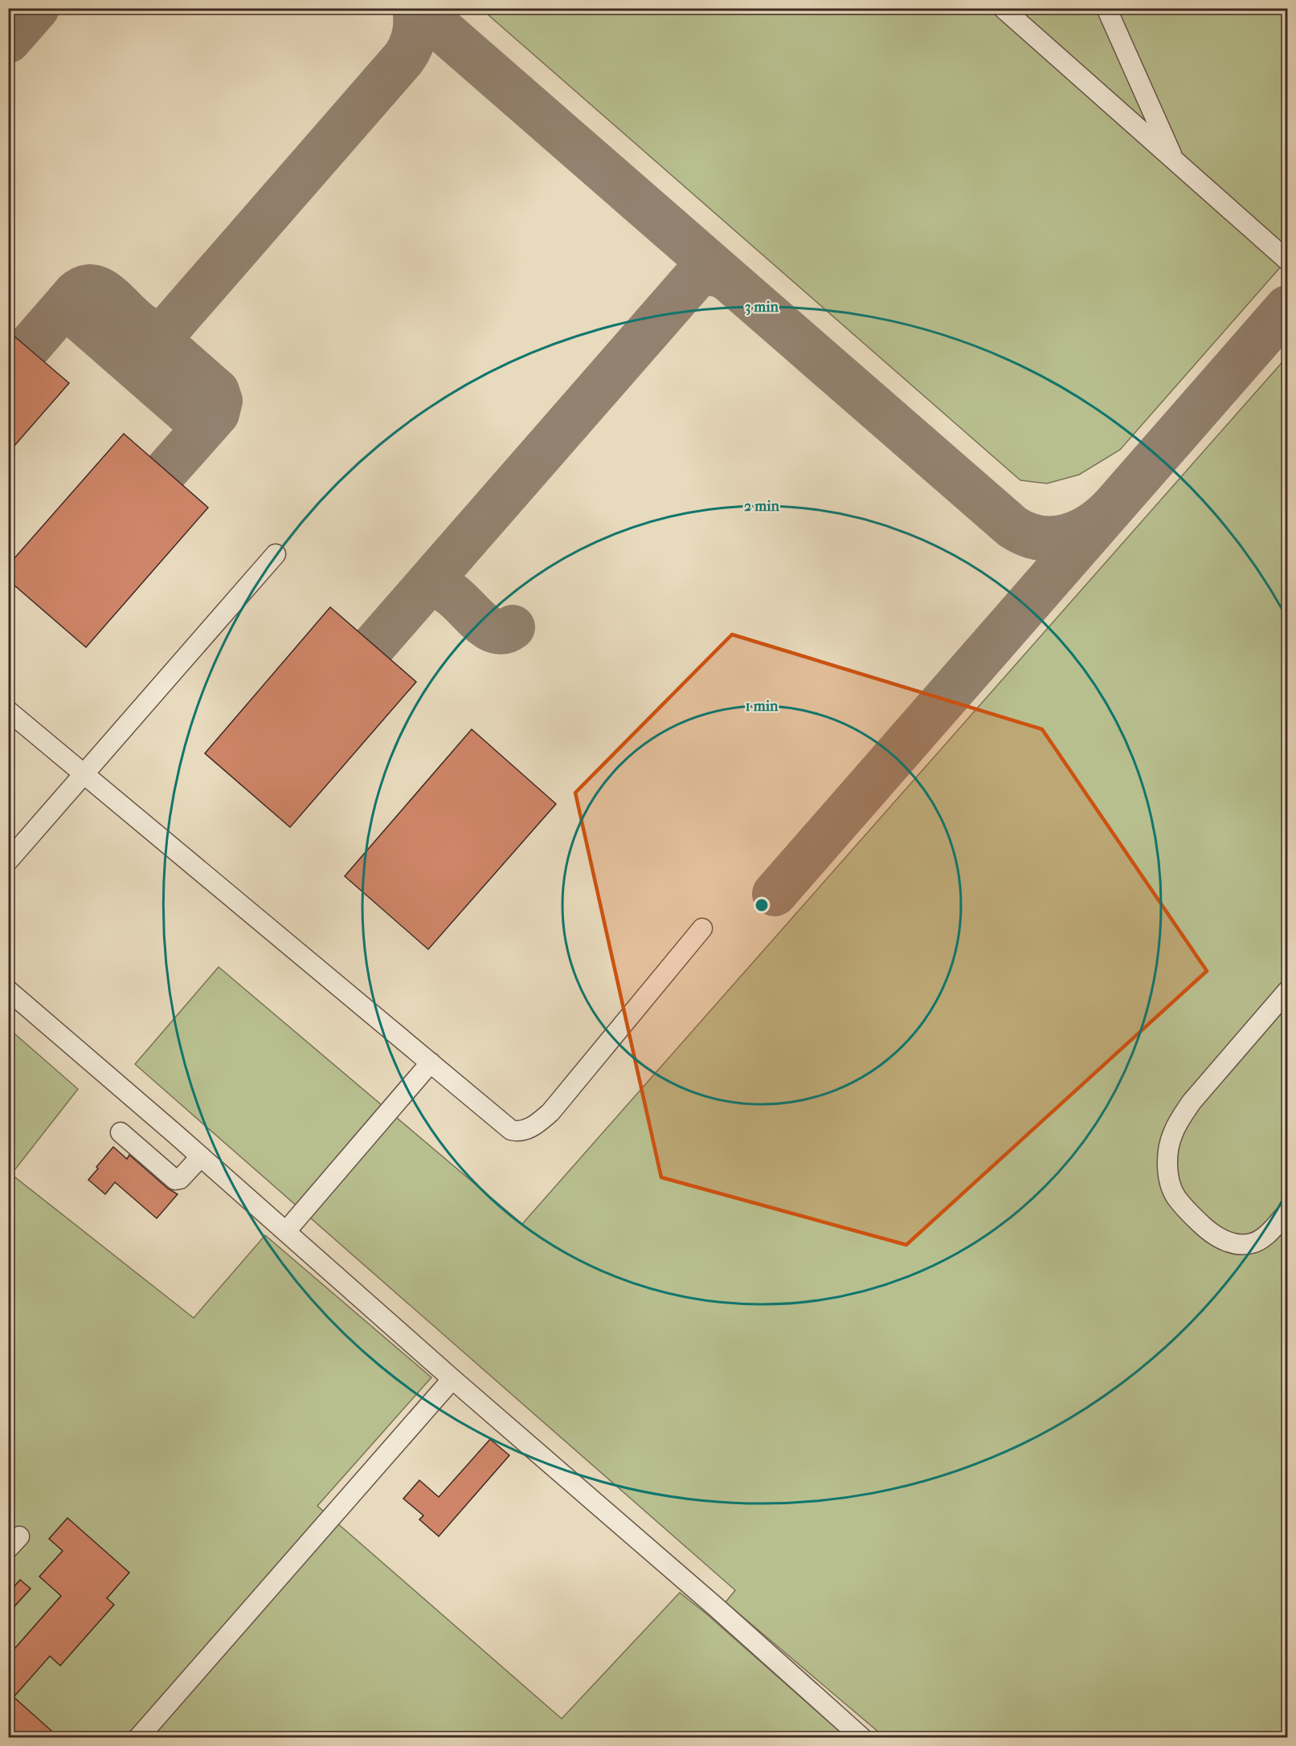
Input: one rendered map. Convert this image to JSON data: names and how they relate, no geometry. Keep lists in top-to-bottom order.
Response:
{
  "rings": ["3 min", "2 min", "1 min"]
}
